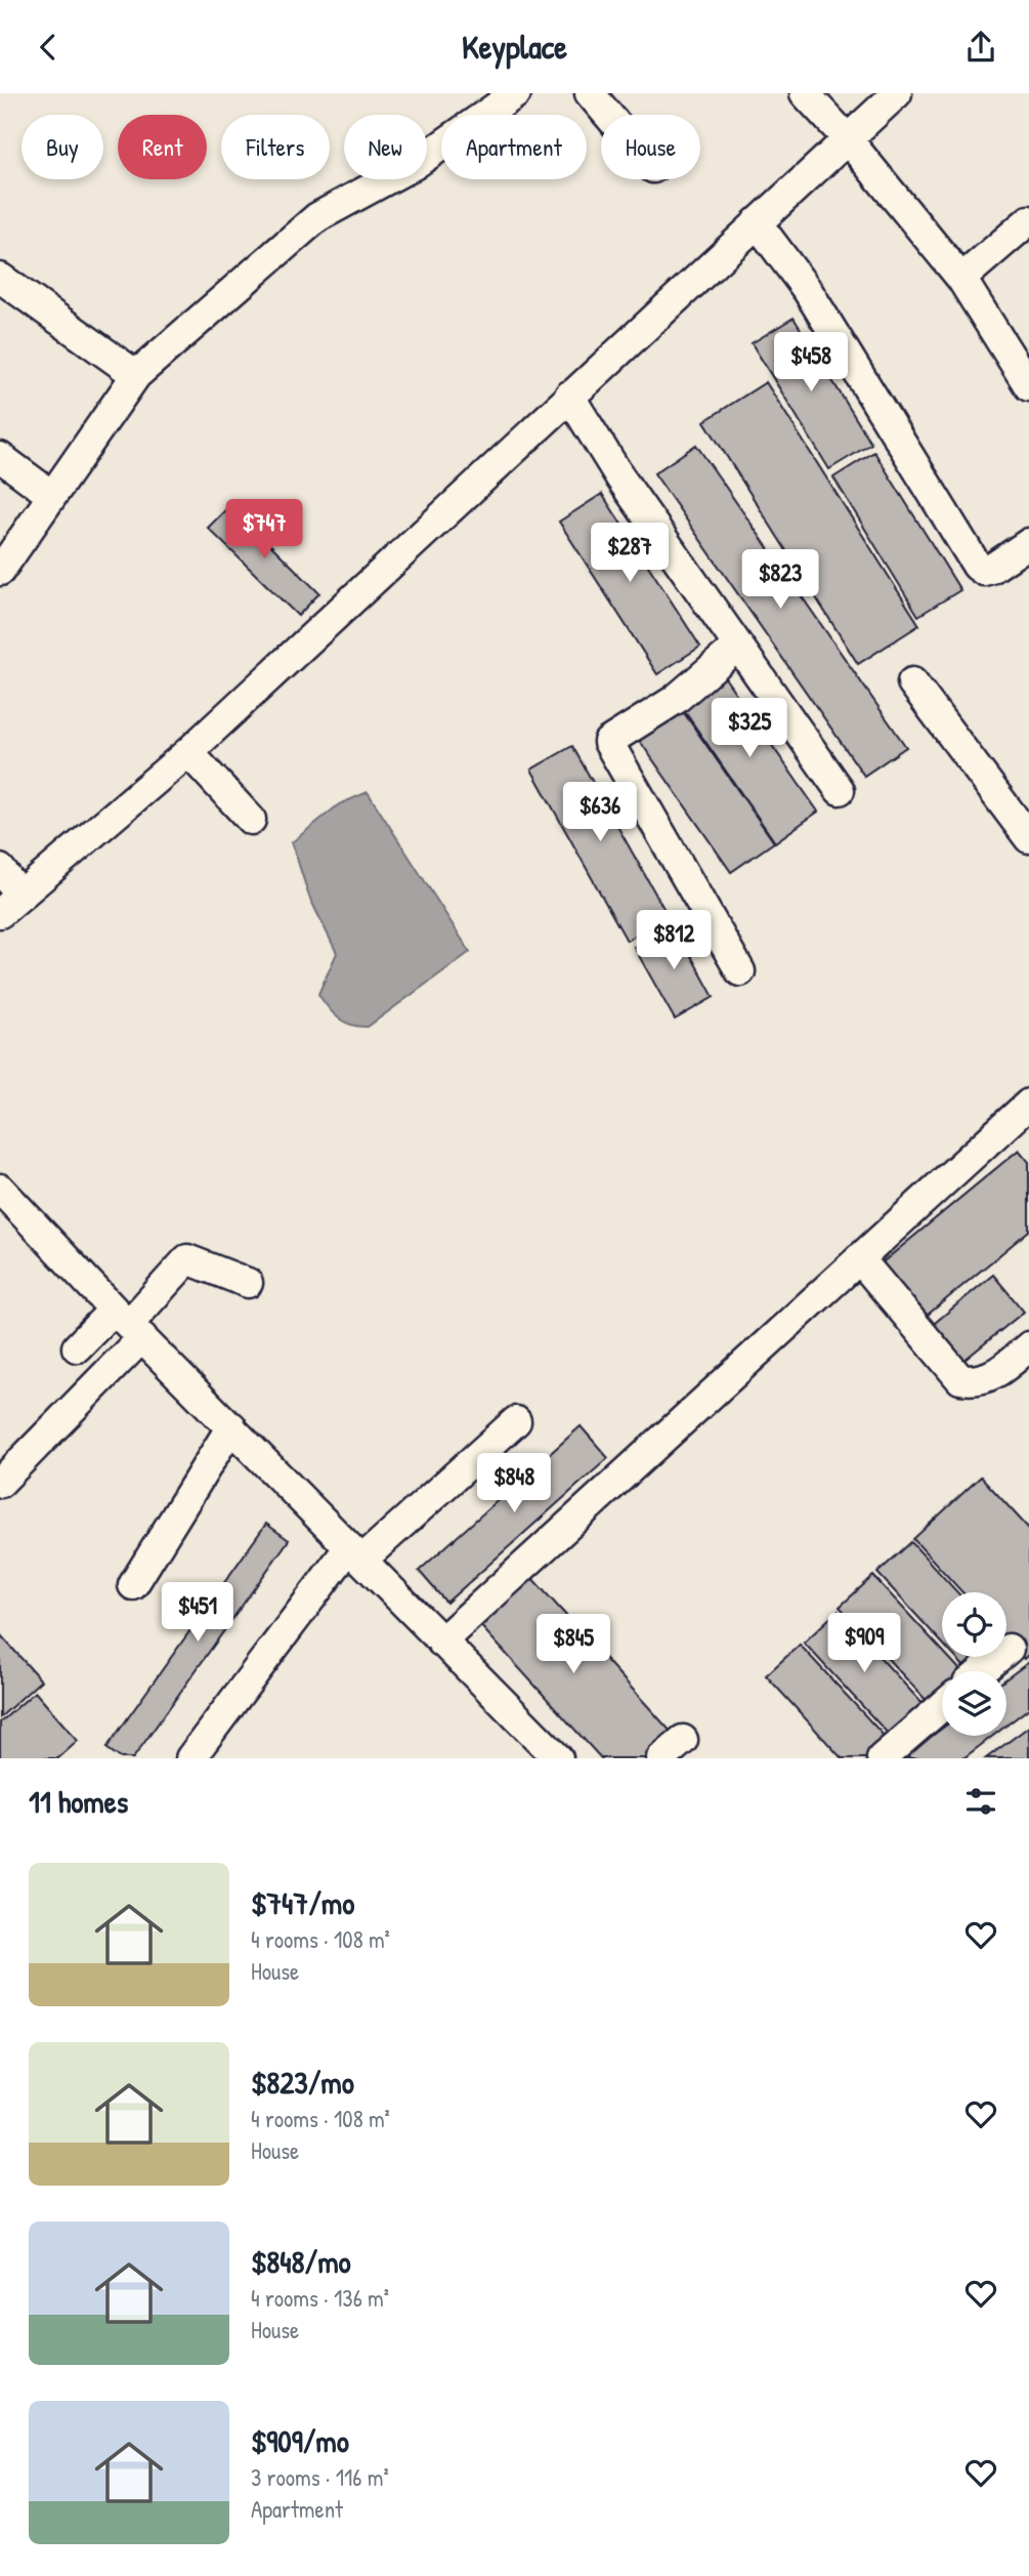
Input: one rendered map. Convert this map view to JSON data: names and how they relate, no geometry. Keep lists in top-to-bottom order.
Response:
{
  "page": {
    "header": "Keyplace",
    "chip": [
      "Buy",
      "Rent",
      "Filters",
      "New",
      "Apartment",
      "House"
    ],
    "price": [
      "$458",
      "$747",
      "$287",
      "$823",
      "$325",
      "$636",
      "$812",
      "$848",
      "$451",
      "$909",
      "$845"
    ],
    "heading": "11 homes",
    "list": [
      {
        "name": "$747/mo",
        "note": "4 rooms · 108 m² · House"
      },
      {
        "name": "$823/mo",
        "note": "4 rooms · 108 m² · House"
      },
      {
        "name": "$848/mo",
        "note": "4 rooms · 136 m² · House"
      },
      {
        "name": "$909/mo",
        "note": "3 rooms · 116 m² · Apartment"
      }
    ]
  }
}
